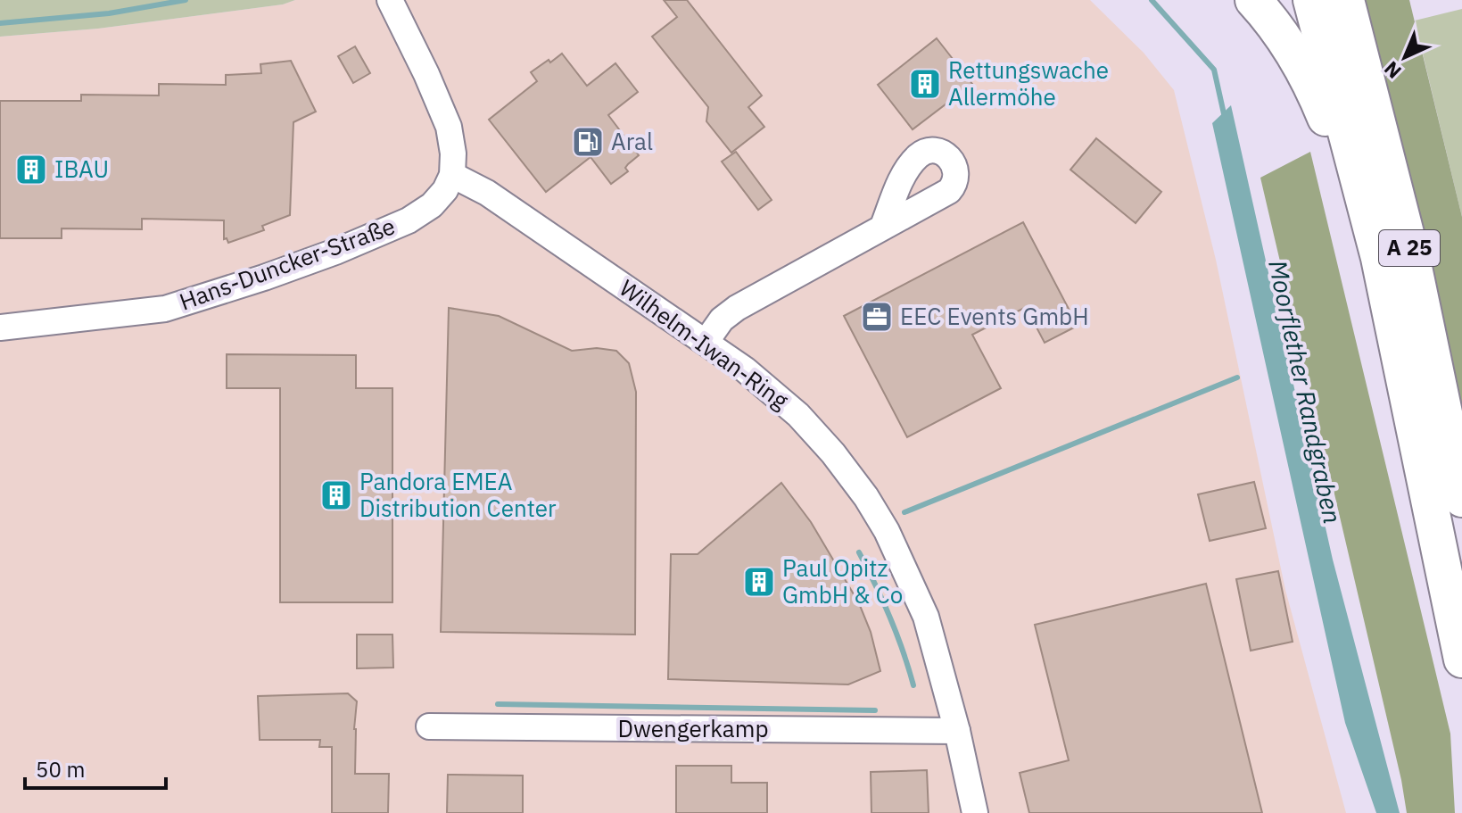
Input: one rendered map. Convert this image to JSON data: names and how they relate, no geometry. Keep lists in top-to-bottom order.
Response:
{
  "streets": {
    "highway": ["A 25"],
    "street": ["Hans-Duncker-Straße", "Wilhelm-Iwan-Ring", "Dwengerkamp"]
  },
  "crossings": [
    ["Hans-Duncker-Straße", "Wilhelm-Iwan-Ring"],
    ["Wilhelm-Iwan-Ring", "Dwengerkamp"]
  ],
  "water": ["Moorflether Randgraben"],
  "places": {
    "building": [
      "Rettungswache Allermöhe",
      "IBAU",
      "Pandora EMEA Distribution Center",
      "Paul Opitz GmbH & Co"
    ],
    "fuel station": ["Aral"],
    "office": ["EEC Events GmbH"]
  },
  "scale_bar": "50 m",
  "north": "bottom left"
}
